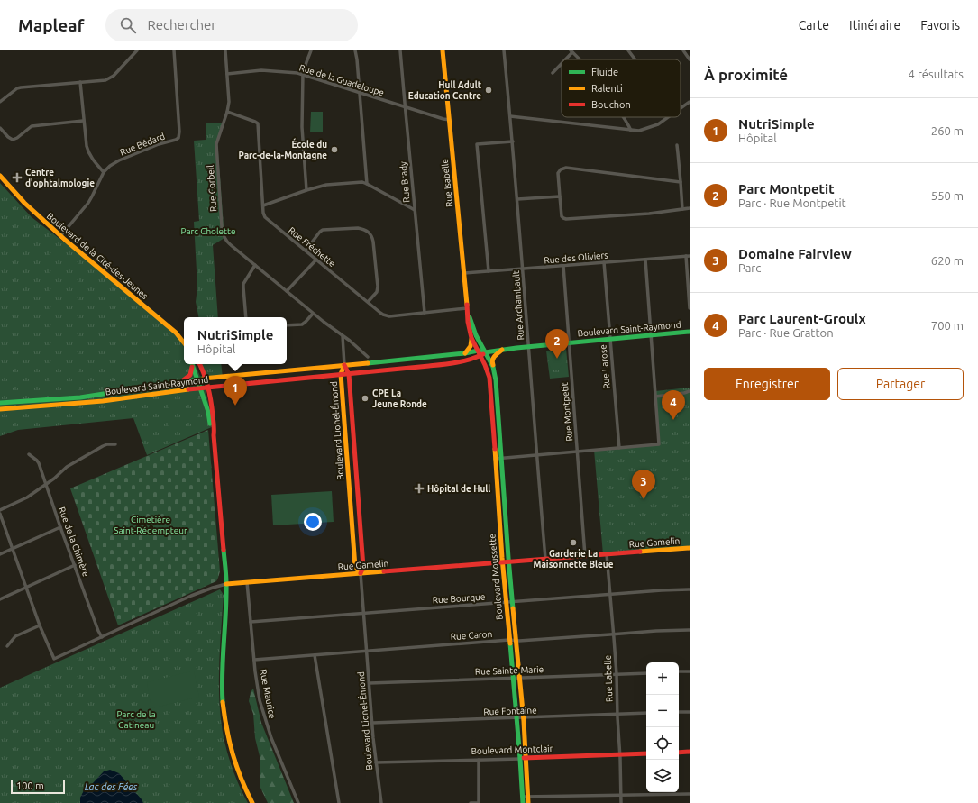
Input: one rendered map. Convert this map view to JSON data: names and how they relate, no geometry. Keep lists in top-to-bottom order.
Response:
{
  "streets": {
    "street": [
      "Rue de la Guadeloupe",
      "Rue Bédard",
      "Rue Brady",
      "Rue Isabelle",
      "Rue Corbeil",
      "Rue Fréchette",
      "Boulevard de la Cité-des-Jeunes",
      "Rue des Oliviers",
      "Rue Archambault",
      "Boulevard Saint-Raymond",
      "Rue Larose",
      "Rue Montpetit",
      "Boulevard Lionel-Émond",
      "Rue de la Chimère",
      "Rue Gamelin",
      "Boulevard Moussette",
      "Rue Bourque",
      "Rue Caron",
      "Rue Sainte-Marie",
      "Rue Labelle",
      "Rue Maurice",
      "Rue Fontaine",
      "Boulevard Montclair"
    ]
  },
  "crossings": [
    ["Rue de la Guadeloupe", "Rue Brady"],
    ["Rue de la Guadeloupe", "Rue Isabelle"],
    ["Rue de la Guadeloupe", "Rue Corbeil"],
    ["Rue Bédard", "Boulevard de la Cité-des-Jeunes"],
    ["Rue Brady", "Rue Fréchette"],
    ["Rue Isabelle", "Rue Fréchette"],
    ["Rue Isabelle", "Rue des Oliviers"],
    ["Rue Isabelle", "Boulevard Saint-Raymond"],
    ["Rue Isabelle", "Boulevard Moussette"],
    ["Rue Corbeil", "Rue Fréchette"],
    ["Rue des Oliviers", "Rue Archambault"],
    ["Rue des Oliviers", "Rue Larose"],
    ["Rue des Oliviers", "Rue Montpetit"],
    ["Rue Archambault", "Boulevard Saint-Raymond"],
    ["Rue Archambault", "Rue Gamelin"],
    ["Boulevard Saint-Raymond", "Rue Larose"],
    ["Boulevard Saint-Raymond", "Rue Montpetit"],
    ["Boulevard Saint-Raymond", "Boulevard Lionel-Émond"],
    ["Boulevard Saint-Raymond", "Boulevard Moussette"],
    ["Rue Montpetit", "Rue Gamelin"],
    ["Boulevard Lionel-Émond", "Rue Gamelin"],
    ["Boulevard Lionel-Émond", "Rue Bourque"],
    ["Boulevard Lionel-Émond", "Rue Caron"],
    ["Boulevard Lionel-Émond", "Rue Sainte-Marie"],
    ["Boulevard Lionel-Émond", "Rue Fontaine"],
    ["Boulevard Lionel-Émond", "Boulevard Montclair"],
    ["Rue de la Chimère", "Rue Gamelin"],
    ["Rue Gamelin", "Boulevard Moussette"],
    ["Rue Gamelin", "Rue Labelle"],
    ["Rue Gamelin", "Rue Maurice"],
    ["Boulevard Moussette", "Rue Bourque"],
    ["Boulevard Moussette", "Rue Caron"],
    ["Boulevard Moussette", "Rue Sainte-Marie"],
    ["Boulevard Moussette", "Rue Fontaine"],
    ["Boulevard Moussette", "Boulevard Montclair"],
    ["Rue Bourque", "Rue Labelle"],
    ["Rue Bourque", "Rue Maurice"],
    ["Rue Caron", "Rue Labelle"],
    ["Rue Caron", "Rue Maurice"],
    ["Rue Sainte-Marie", "Rue Labelle"],
    ["Rue Labelle", "Rue Fontaine"],
    ["Rue Labelle", "Boulevard Montclair"]
  ],
  "water": ["Lac des Fées"],
  "parks": ["Parc Cholette", "Cimetière Saint-Rédempteur", "Parc de la Gatineau"],
  "places": {
    "other": [
      "Hull Adult Education Centre",
      "École du Parc-de-la-Montagne",
      "CPE La Jeune Ronde",
      "Garderie La Maisonnette Bleue"
    ],
    "health": ["Centre d'ophtalmologie", "Hôpital de Hull"]
  },
  "legend": ["Fluide", "Ralenti", "Bouchon"],
  "scale_bar": "100 m",
  "page": {
    "header": "Mapleaf",
    "search": "Rechercher",
    "nav": ["Carte", "Itinéraire", "Favoris"],
    "heading": ["À proximité", "4 résultats"],
    "list": [
      {
        "mark": "1",
        "name": "NutriSimple",
        "note": "Hôpital",
        "value": "260 m"
      },
      {
        "mark": "2",
        "name": "Parc Montpetit",
        "note": "Parc · Rue Montpetit",
        "value": "550 m"
      },
      {
        "mark": "3",
        "name": "Domaine Fairview",
        "note": "Parc",
        "value": "620 m"
      },
      {
        "mark": "4",
        "name": "Parc Laurent-Groulx",
        "note": "Parc · Rue Gratton",
        "value": "700 m"
      }
    ],
    "popup": ["NutriSimple", "Hôpital"],
    "pins": [
      "2",
      "1",
      "4",
      "3"
    ],
    "buttons": ["Enregistrer", "Partager"],
    "map_buttons": ["+", "−"],
    "scale": "100 m"
  }
}
